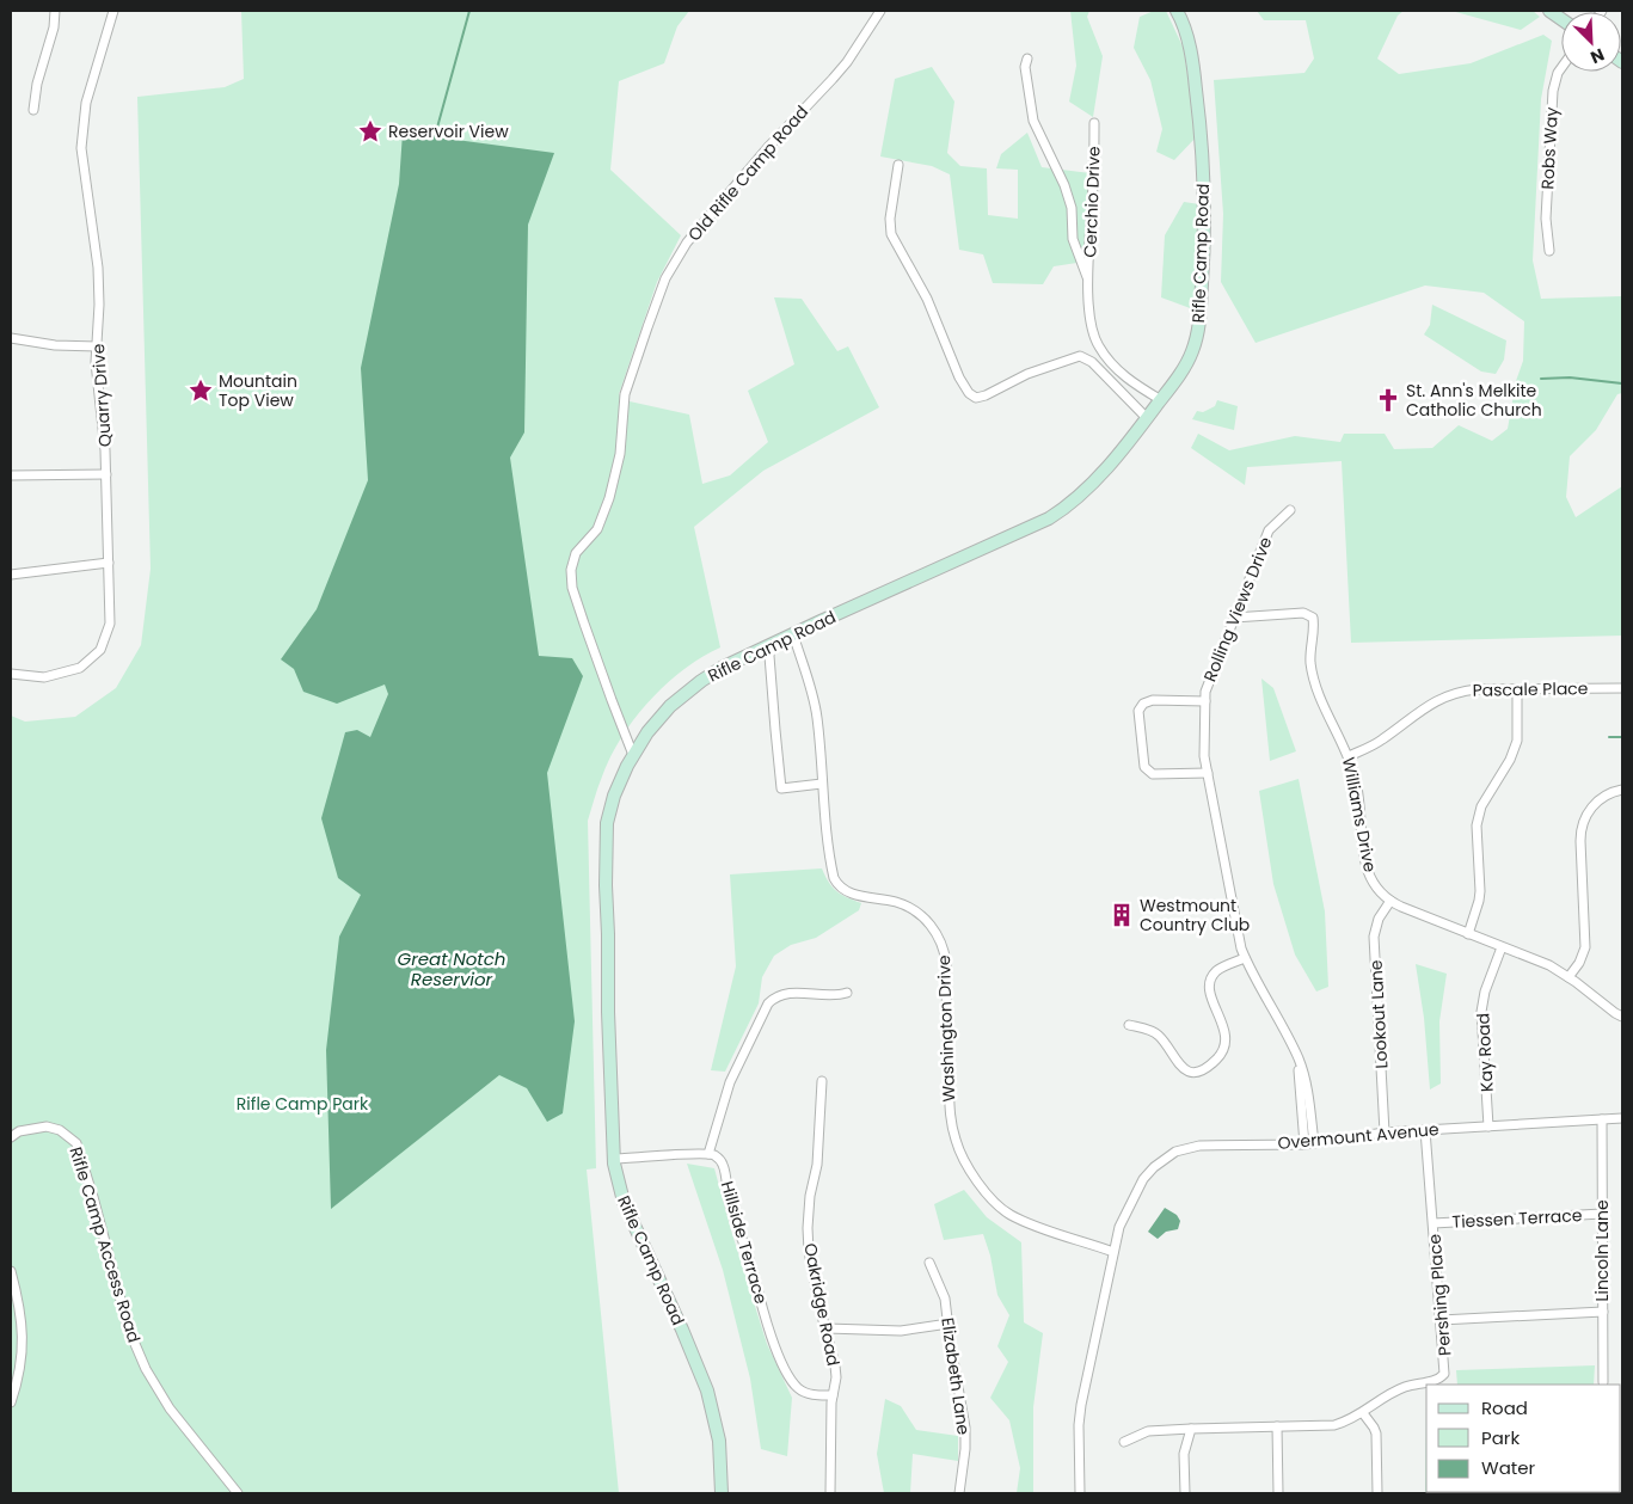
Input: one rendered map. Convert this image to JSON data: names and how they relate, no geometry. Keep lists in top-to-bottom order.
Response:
{
  "streets": {
    "street": [
      "Robs Way",
      "Old Rifle Camp Road",
      "Cerchio Drive",
      "Rifle Camp Road",
      "Quarry Drive",
      "Rolling Views Drive",
      "Pascale Place",
      "Williams Drive",
      "Lookout Lane",
      "Washington Drive",
      "Kay Road",
      "Overmount Avenue",
      "Tiessen Terrace",
      "Hillside Terrace",
      "Rifle Camp Access Road",
      "Lincoln Lane",
      "Pershing Place",
      "Oakridge Road",
      "Elizabeth Lane"
    ]
  },
  "crossings": [
    ["Old Rifle Camp Road", "Rifle Camp Road"],
    ["Cerchio Drive", "Rifle Camp Road"],
    ["Rifle Camp Road", "Washington Drive"],
    ["Rolling Views Drive", "Williams Drive"],
    ["Rolling Views Drive", "Overmount Avenue"],
    ["Pascale Place", "Williams Drive"],
    ["Williams Drive", "Lookout Lane"],
    ["Williams Drive", "Kay Road"],
    ["Lookout Lane", "Overmount Avenue"],
    ["Washington Drive", "Overmount Avenue"],
    ["Kay Road", "Overmount Avenue"],
    ["Overmount Avenue", "Lincoln Lane"],
    ["Overmount Avenue", "Pershing Place"],
    ["Tiessen Terrace", "Lincoln Lane"],
    ["Tiessen Terrace", "Pershing Place"],
    ["Hillside Terrace", "Oakridge Road"]
  ],
  "water": ["Great Notch Reservior"],
  "parks": ["Rifle Camp Park"],
  "places": {
    "place": ["Reservoir View", "Mountain Top View"],
    "church": ["St. Ann's Melkite Catholic Church"],
    "building": ["Westmount Country Club"]
  },
  "legend": ["Road", "Park", "Water"],
  "north": "bottom right"
}
